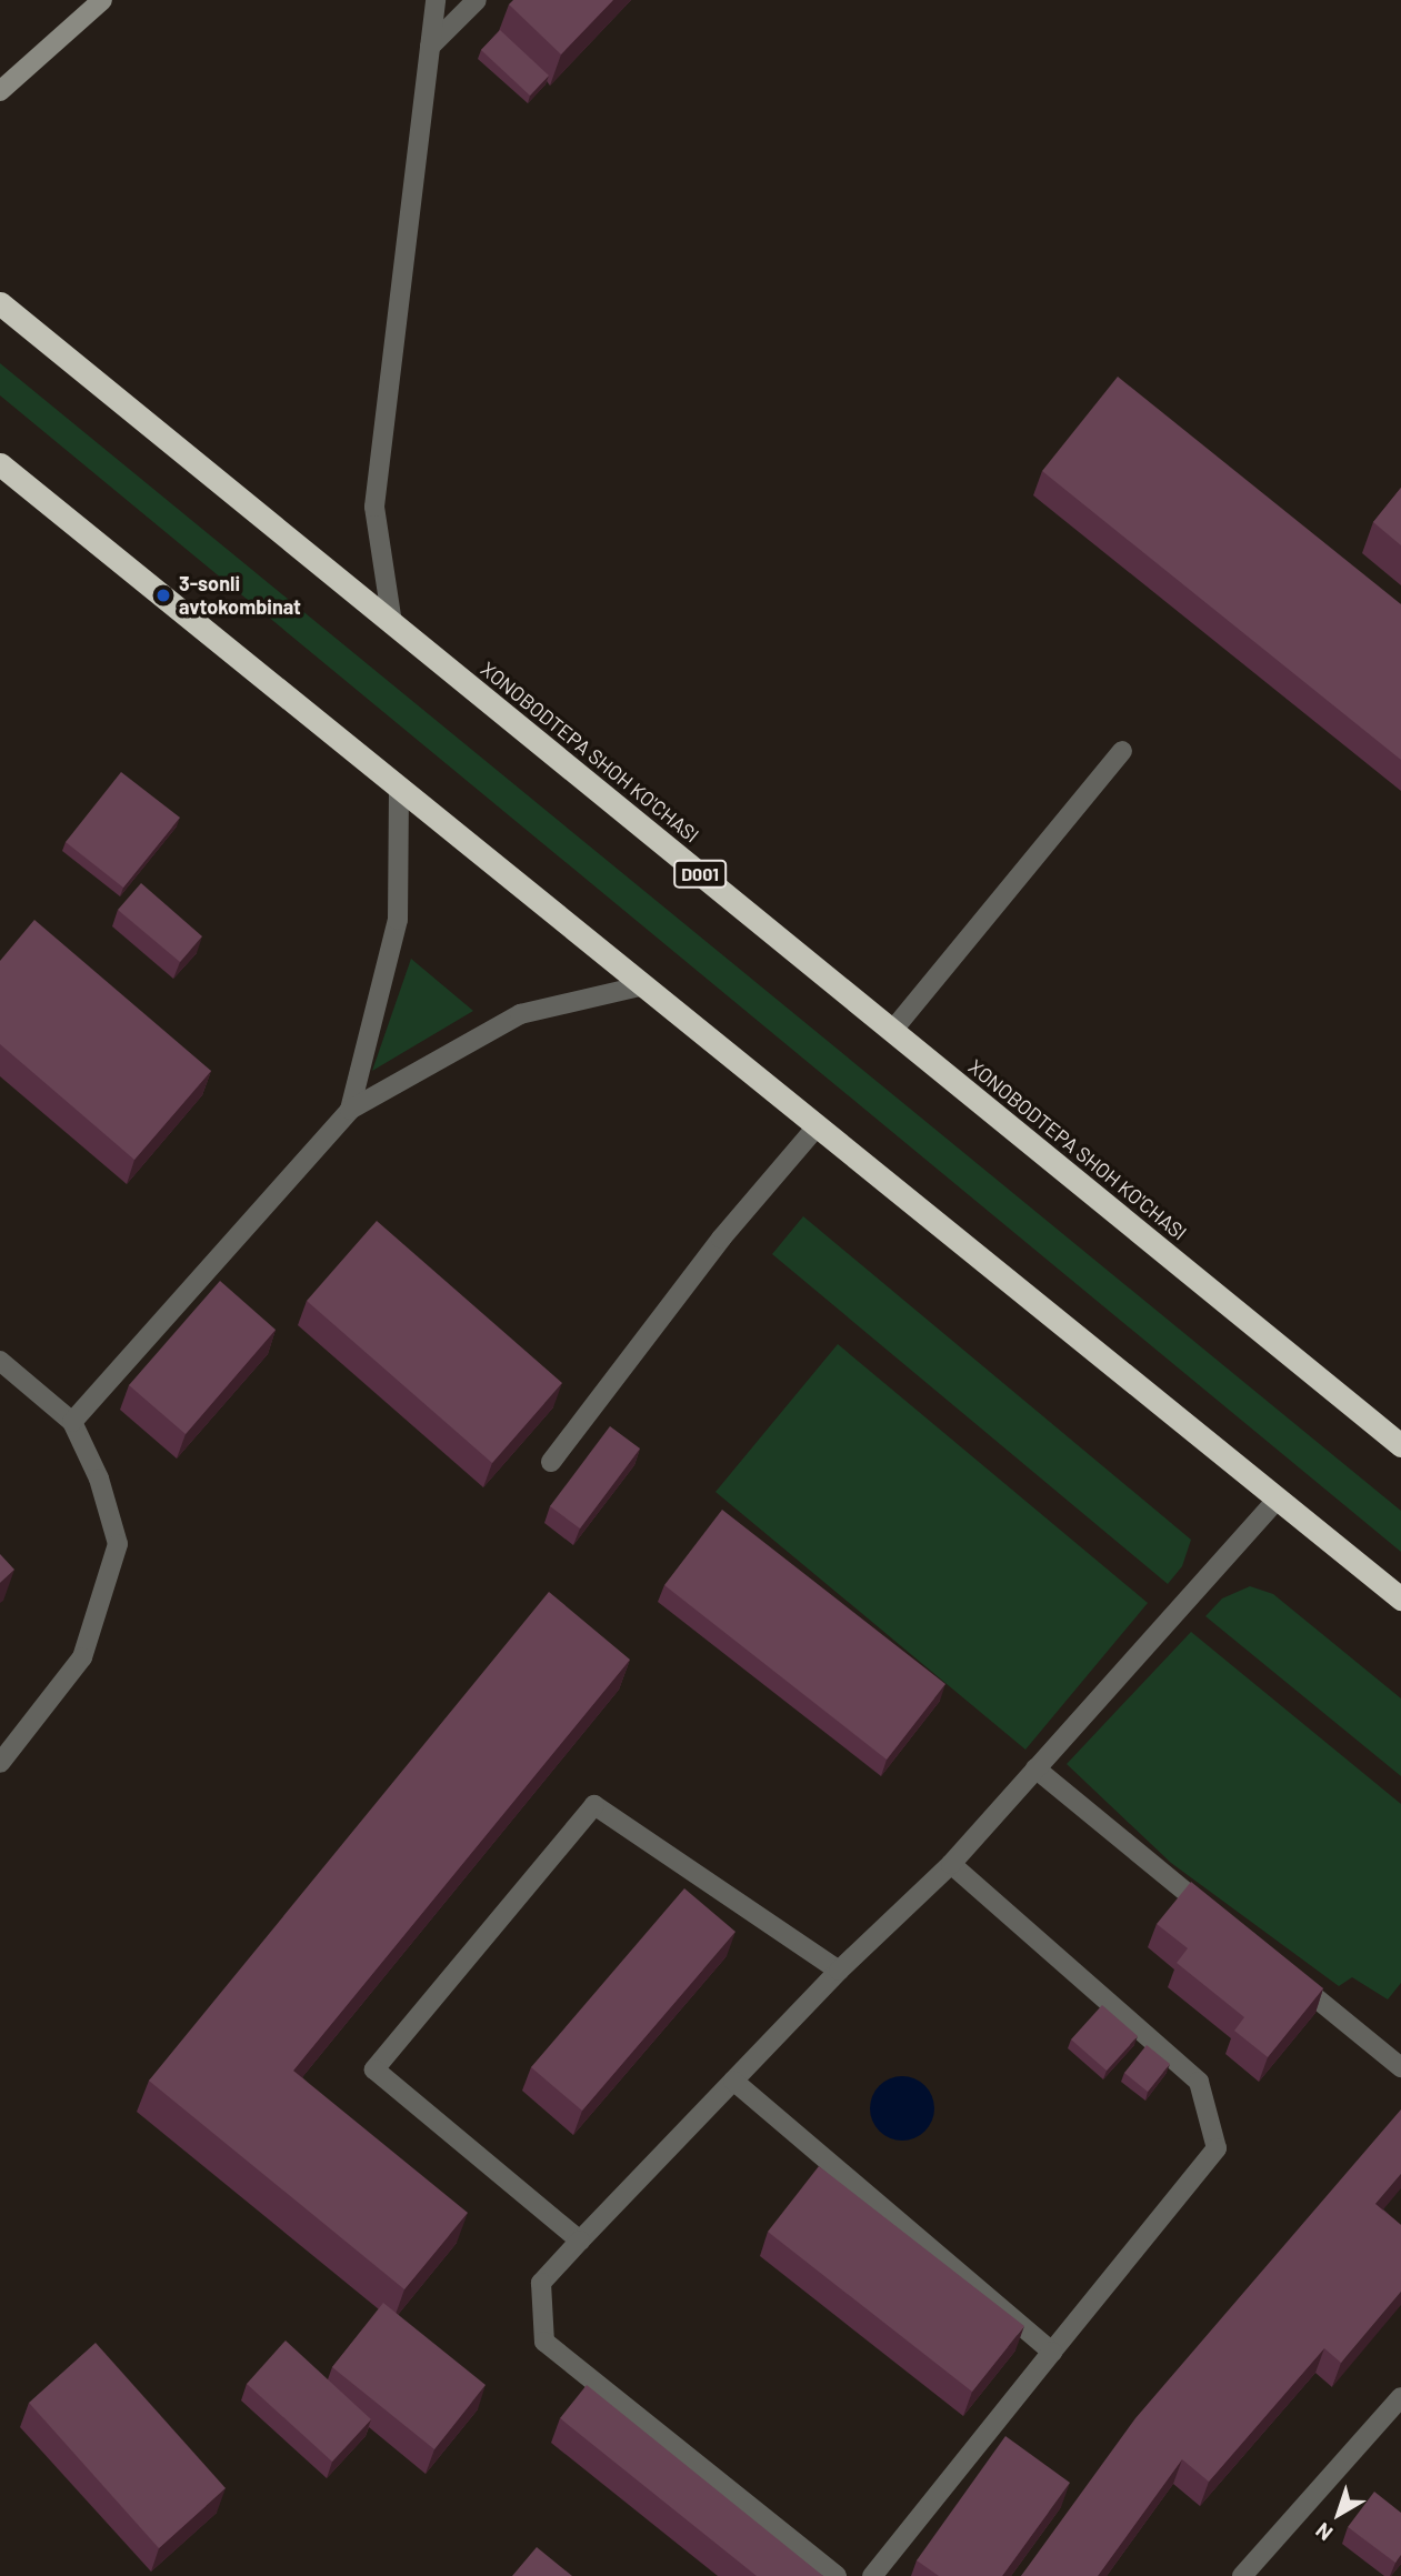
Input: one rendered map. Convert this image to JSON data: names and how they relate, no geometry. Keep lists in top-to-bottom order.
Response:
{
  "streets": {
    "highway": ["XONOBODTEPA SHOH KO'CHASI", "D001"]
  },
  "places": ["3-sonli avtokombinat"],
  "north": "bottom left"
}
